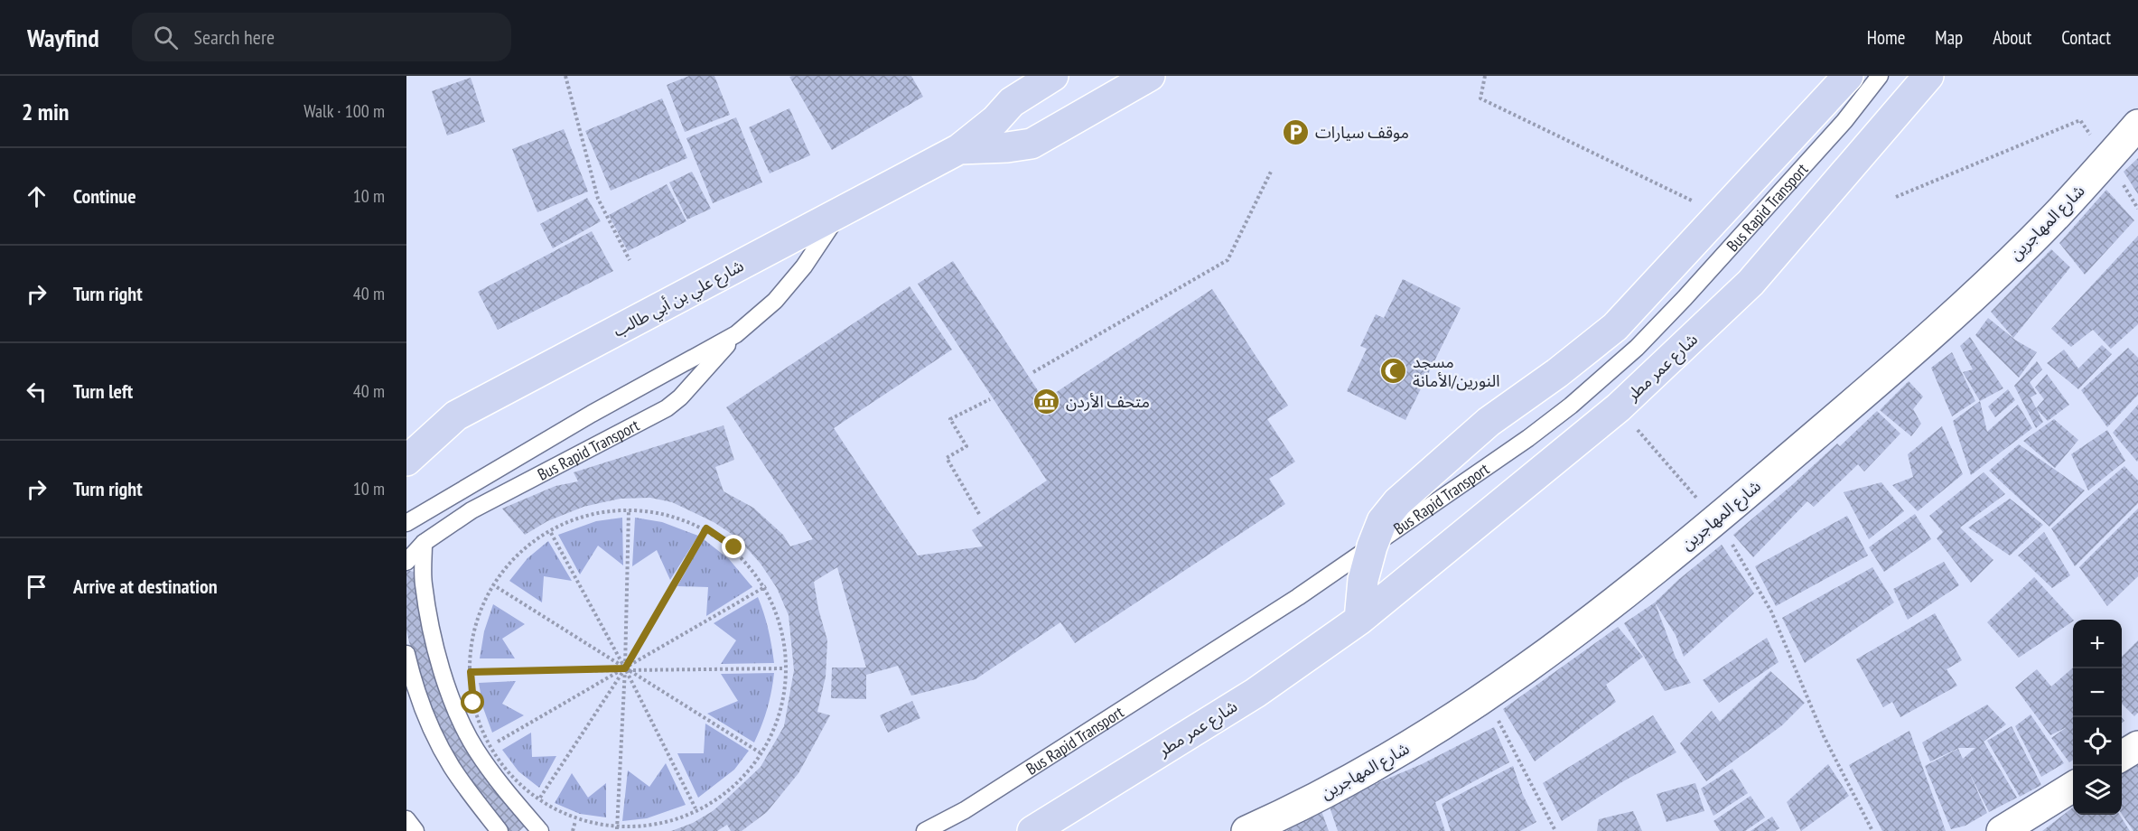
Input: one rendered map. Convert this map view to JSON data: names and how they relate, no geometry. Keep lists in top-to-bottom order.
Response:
{
  "streets": {
    "main road": ["شارع علي بن أبي طالب", "شارع عمر مطر"],
    "street": ["شارع المهاجرين"],
    "lane": ["Bus Rapid Transport"]
  },
  "places": {
    "parking": ["موقف سيارات"],
    "mosque": ["مسجد النورين/الأمانة"],
    "museum": ["متحف الأردن"]
  },
  "page": {
    "header": "Wayfind",
    "search": "Search here",
    "nav": [
      "Home",
      "Map",
      "About",
      "Contact"
    ],
    "heading": ["2 min", "Walk · 100 m"],
    "list": [
      ["Continue", "10 m"],
      ["Turn right", "40 m"],
      ["Turn left", "40 m"],
      ["Turn right", "10 m"],
      "Arrive at destination"
    ],
    "map_buttons": ["+", "−"]
  }
}
